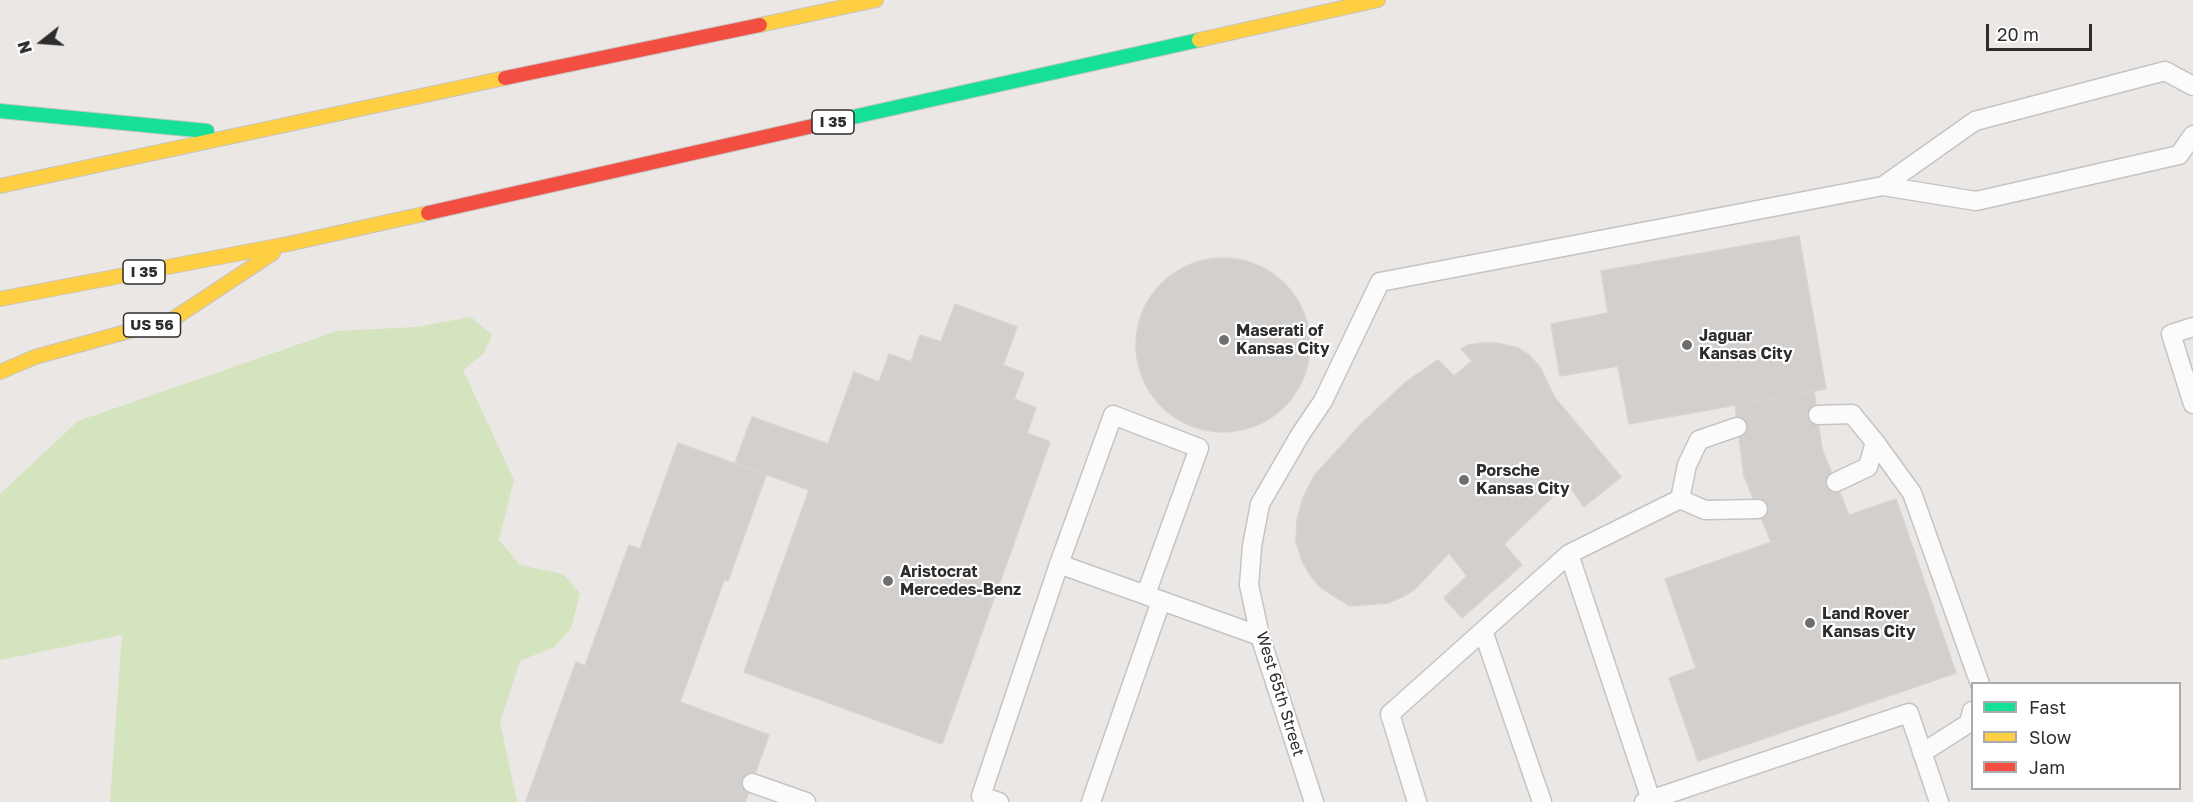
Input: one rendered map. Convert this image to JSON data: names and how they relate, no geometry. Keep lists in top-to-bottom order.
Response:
{
  "streets": {
    "highway": ["I 35", "US 56"],
    "lane": ["West 65th Street"]
  },
  "crossings": [
    ["I 35", "US 56"]
  ],
  "places": [
    "Maserati of Kansas City",
    "Jaguar Kansas City",
    "Porsche Kansas City",
    "Aristocrat Mercedes-Benz",
    "Land Rover Kansas City"
  ],
  "legend": ["Fast", "Slow", "Jam"],
  "scale_bar": "20 m",
  "north": "left"
}
